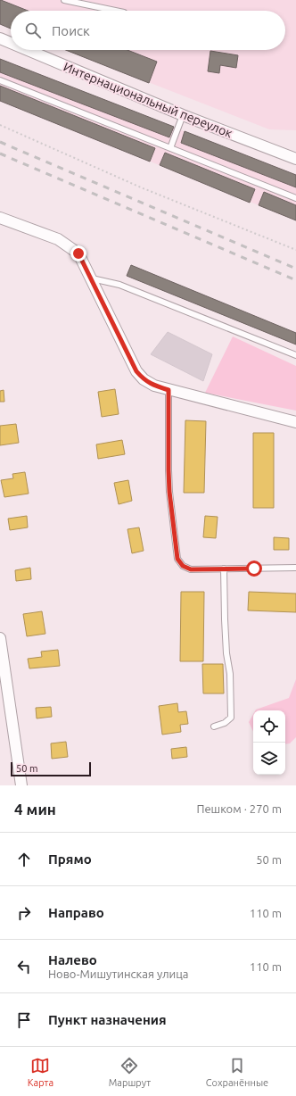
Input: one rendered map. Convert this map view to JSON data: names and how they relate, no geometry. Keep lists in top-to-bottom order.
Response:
{
  "streets": {
    "street": ["Интернациональный переулок"]
  },
  "scale_bar": "50 m",
  "page": {
    "search": "Поиск",
    "scale": "50 m",
    "heading": ["4 мин", "Пешком · 270 m"],
    "list": [
      ["Прямо", "50 m"],
      ["Направо", "110 m"],
      ["Налево", "Ново-Мишутинская улица", "110 m"],
      "Пункт назначения"
    ],
    "nav": ["Карта", "Маршрут", "Сохранённые"]
  }
}
